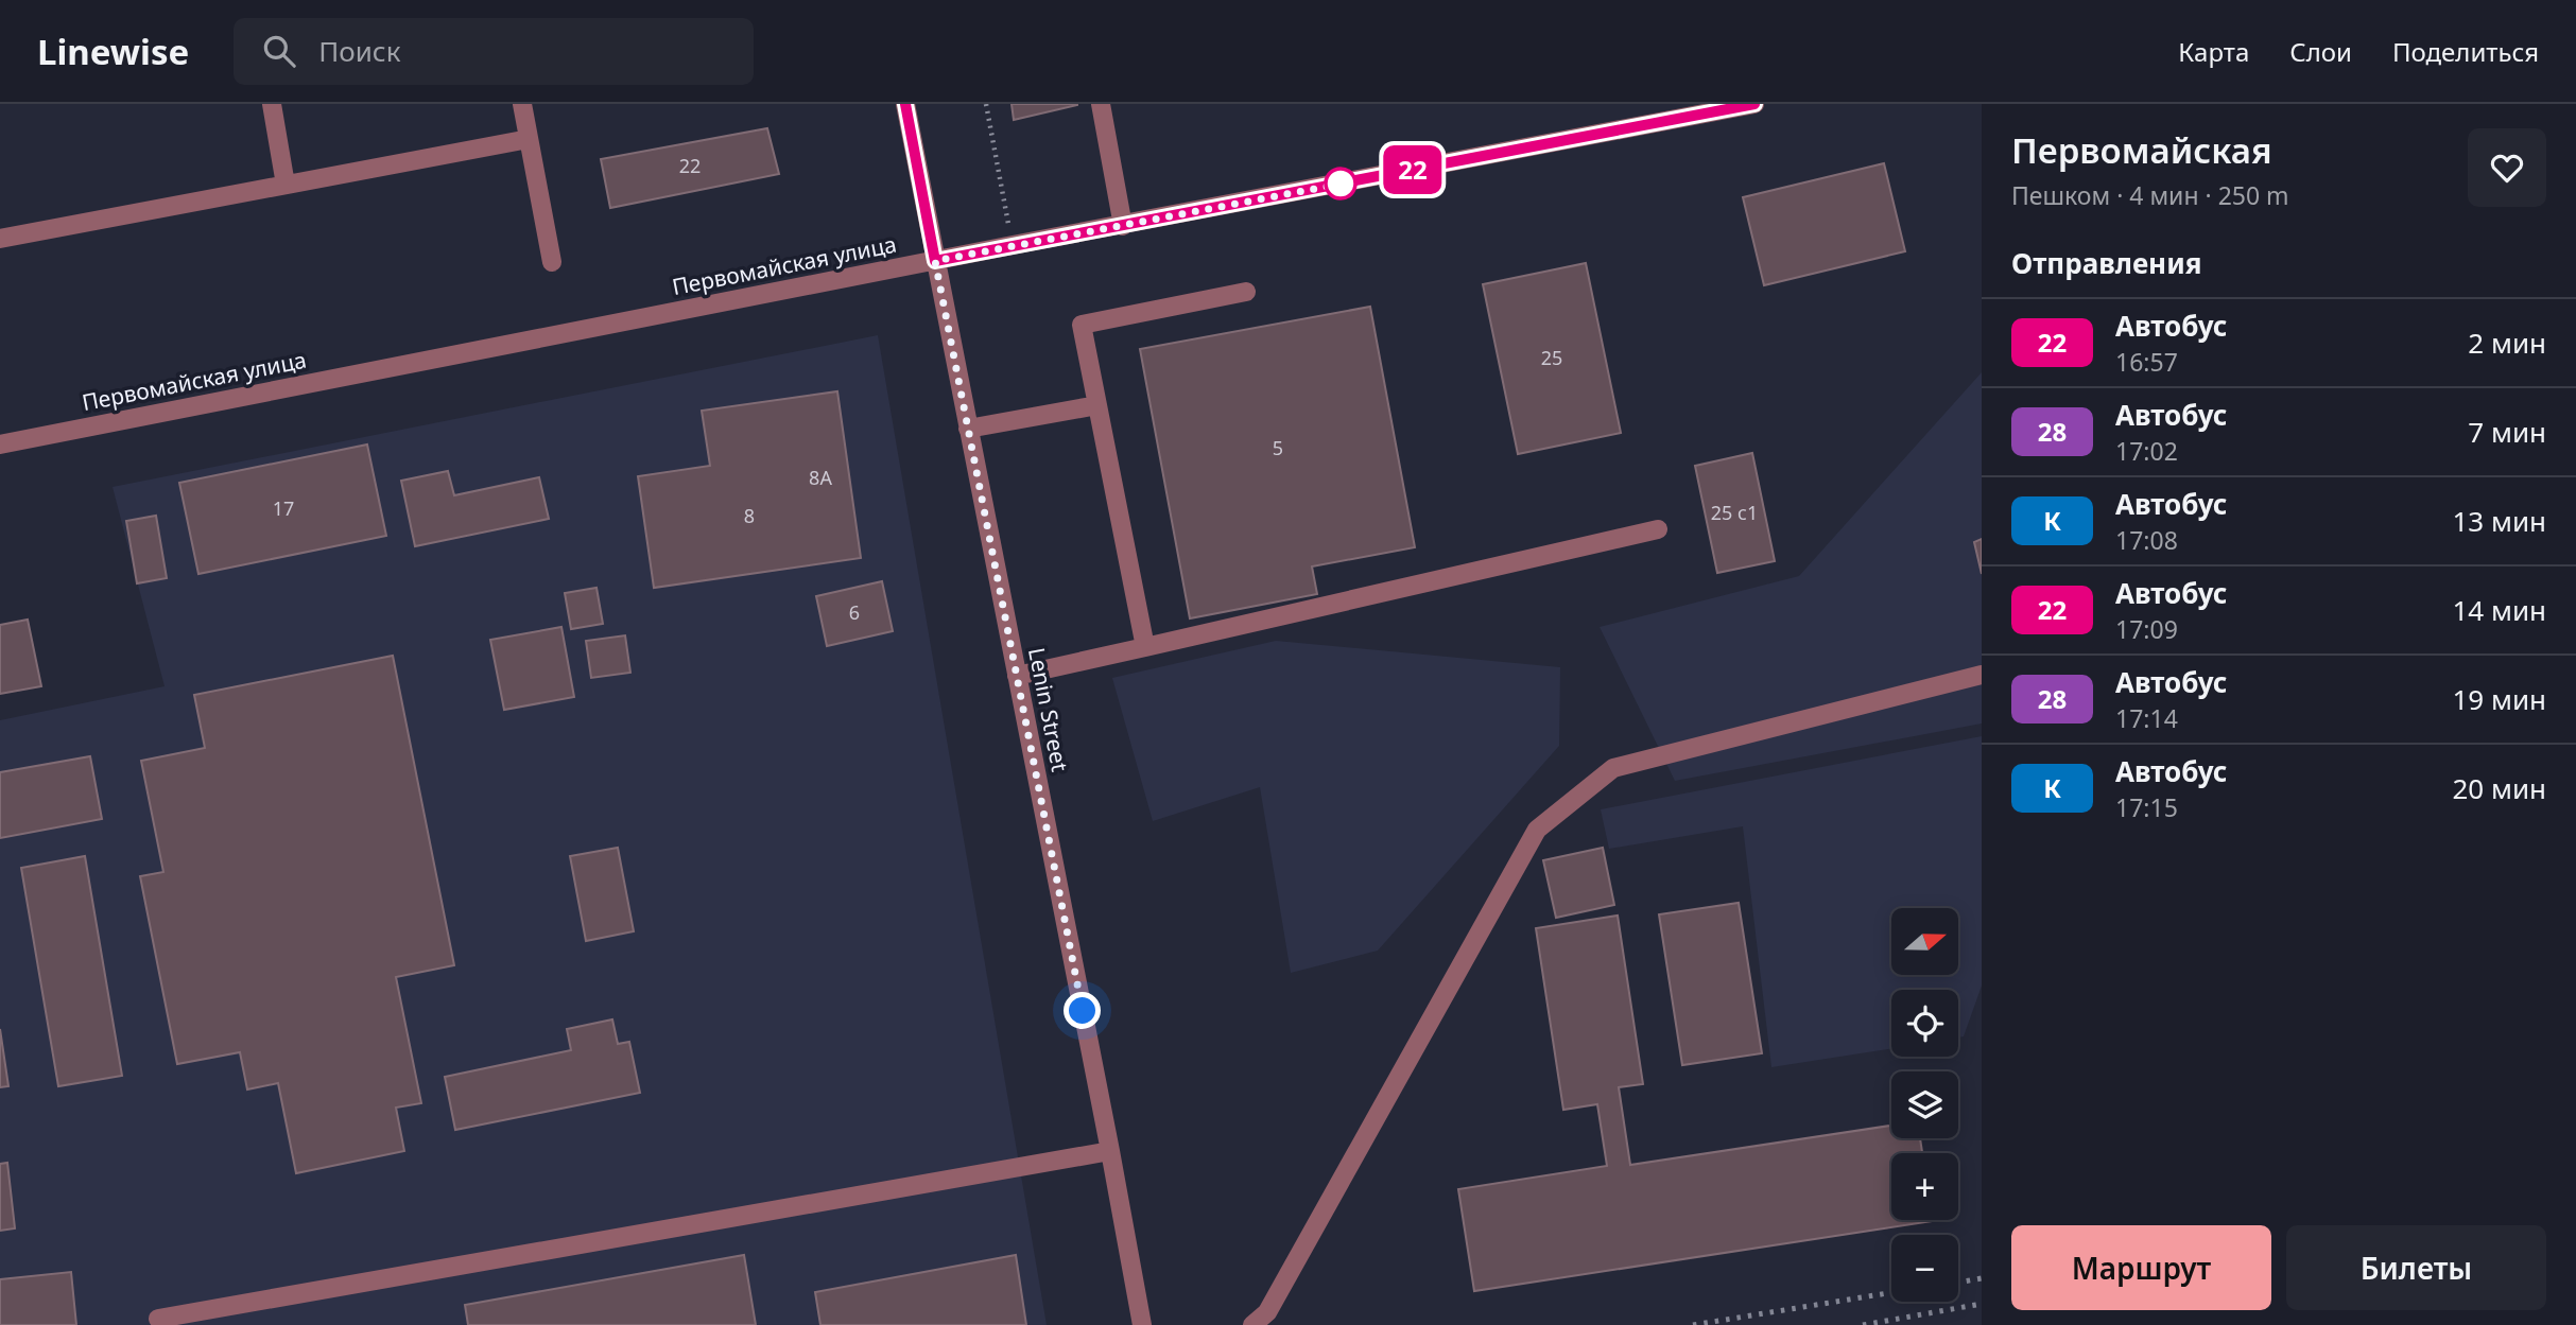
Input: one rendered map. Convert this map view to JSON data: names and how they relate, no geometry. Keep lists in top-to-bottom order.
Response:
{
  "streets": {
    "street": ["Первомайская улица", "Lenin Street"]
  },
  "crossings": [
    ["Первомайская улица", "Lenin Street"]
  ],
  "lines": ["bus line 22"],
  "house_numbers": [
    "22",
    "25",
    "5",
    "8А",
    "17",
    "25 с1",
    "8",
    "6"
  ],
  "north": "right",
  "page": {
    "header": "Linewise",
    "search": "Поиск",
    "nav": ["Карта", "Слои", "Поделиться"],
    "on_map": "22",
    "heading": [
      ["Первомайская", "Пешком · 4 мин · 250 m"],
      "Отправления"
    ],
    "list": [
      {
        "mark": "22",
        "name": "Автобус",
        "note": "16:57",
        "value": "2 мин"
      },
      {
        "mark": "28",
        "name": "Автобус",
        "note": "17:02",
        "value": "7 мин"
      },
      {
        "mark": "К",
        "name": "Автобус",
        "note": "17:08",
        "value": "13 мин"
      },
      {
        "mark": "22",
        "name": "Автобус",
        "note": "17:09",
        "value": "14 мин"
      },
      {
        "mark": "28",
        "name": "Автобус",
        "note": "17:14",
        "value": "19 мин"
      },
      {
        "mark": "К",
        "name": "Автобус",
        "note": "17:15",
        "value": "20 мин"
      }
    ],
    "map_buttons": ["+", "−"],
    "buttons": ["Маршрут", "Билеты"]
  }
}
